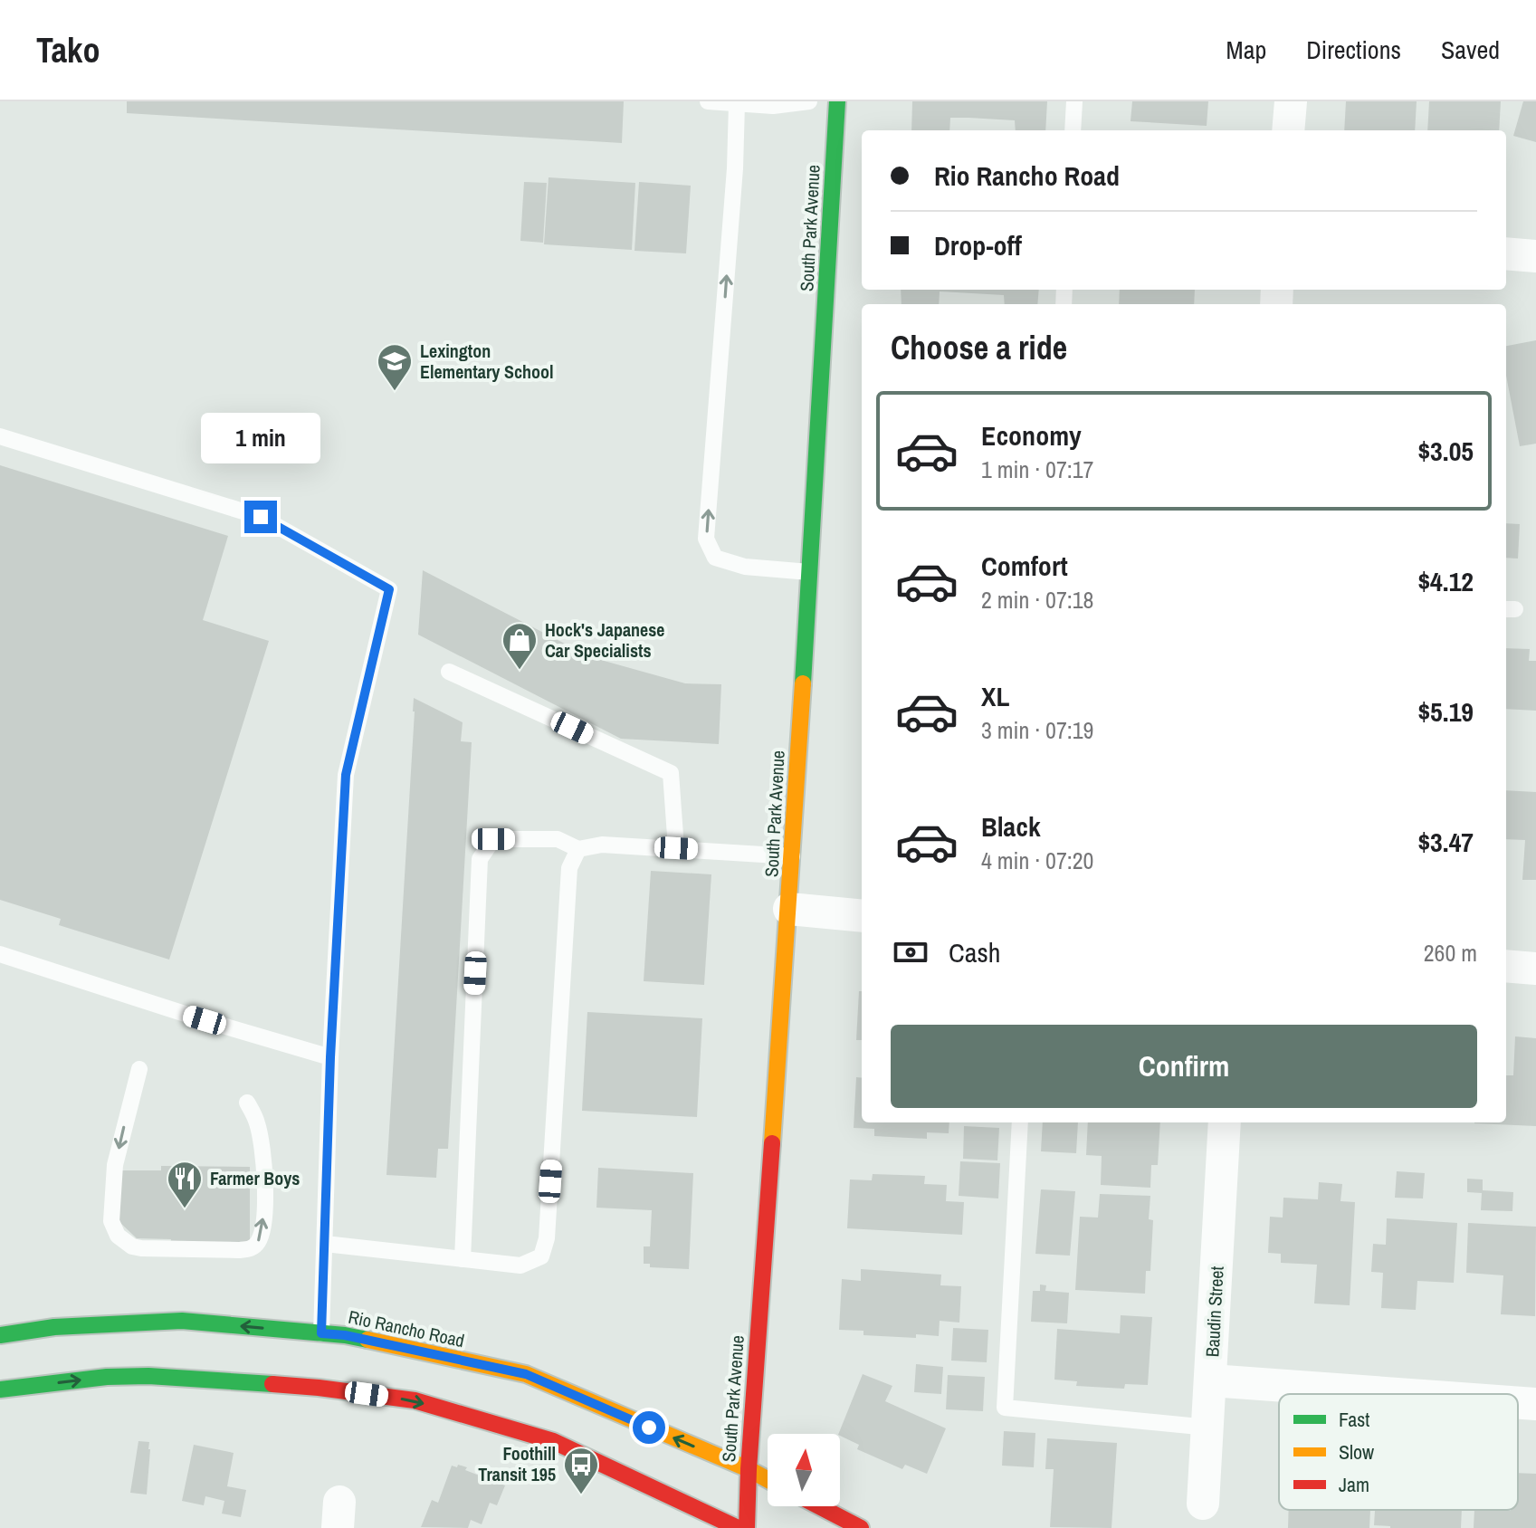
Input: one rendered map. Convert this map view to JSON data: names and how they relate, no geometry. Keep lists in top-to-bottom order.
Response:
{
  "streets": {
    "main road": ["South Park Avenue", "Rio Rancho Road"],
    "street": ["Baudin Street"]
  },
  "crossings": [
    ["South Park Avenue", "Rio Rancho Road"]
  ],
  "places": {
    "school or university": ["Lexington Elementary School"],
    "shop": ["Hock's Japanese Car Specialists"],
    "restaurant": ["Farmer Boys"],
    "bus stop": ["Foothill Transit 195"]
  },
  "legend": ["Fast", "Slow", "Jam"],
  "north": "top",
  "page": {
    "header": "Tako",
    "nav": ["Map", "Directions", "Saved"],
    "banner": ["Rio Rancho Road", "Drop-off"],
    "heading": "Choose a ride",
    "list": [
      {
        "name": "Economy",
        "note": "1 min · 07:17",
        "value": "$3.05"
      },
      {
        "name": "Comfort",
        "note": "2 min · 07:18",
        "value": "$4.12"
      },
      {
        "name": "XL",
        "note": "3 min · 07:19",
        "value": "$5.19"
      },
      {
        "name": "Black",
        "note": "4 min · 07:20",
        "value": "$3.47"
      }
    ],
    "bubble": "1 min",
    "pay": ["Cash", "260 m"],
    "buttons": "Confirm"
  }
}
